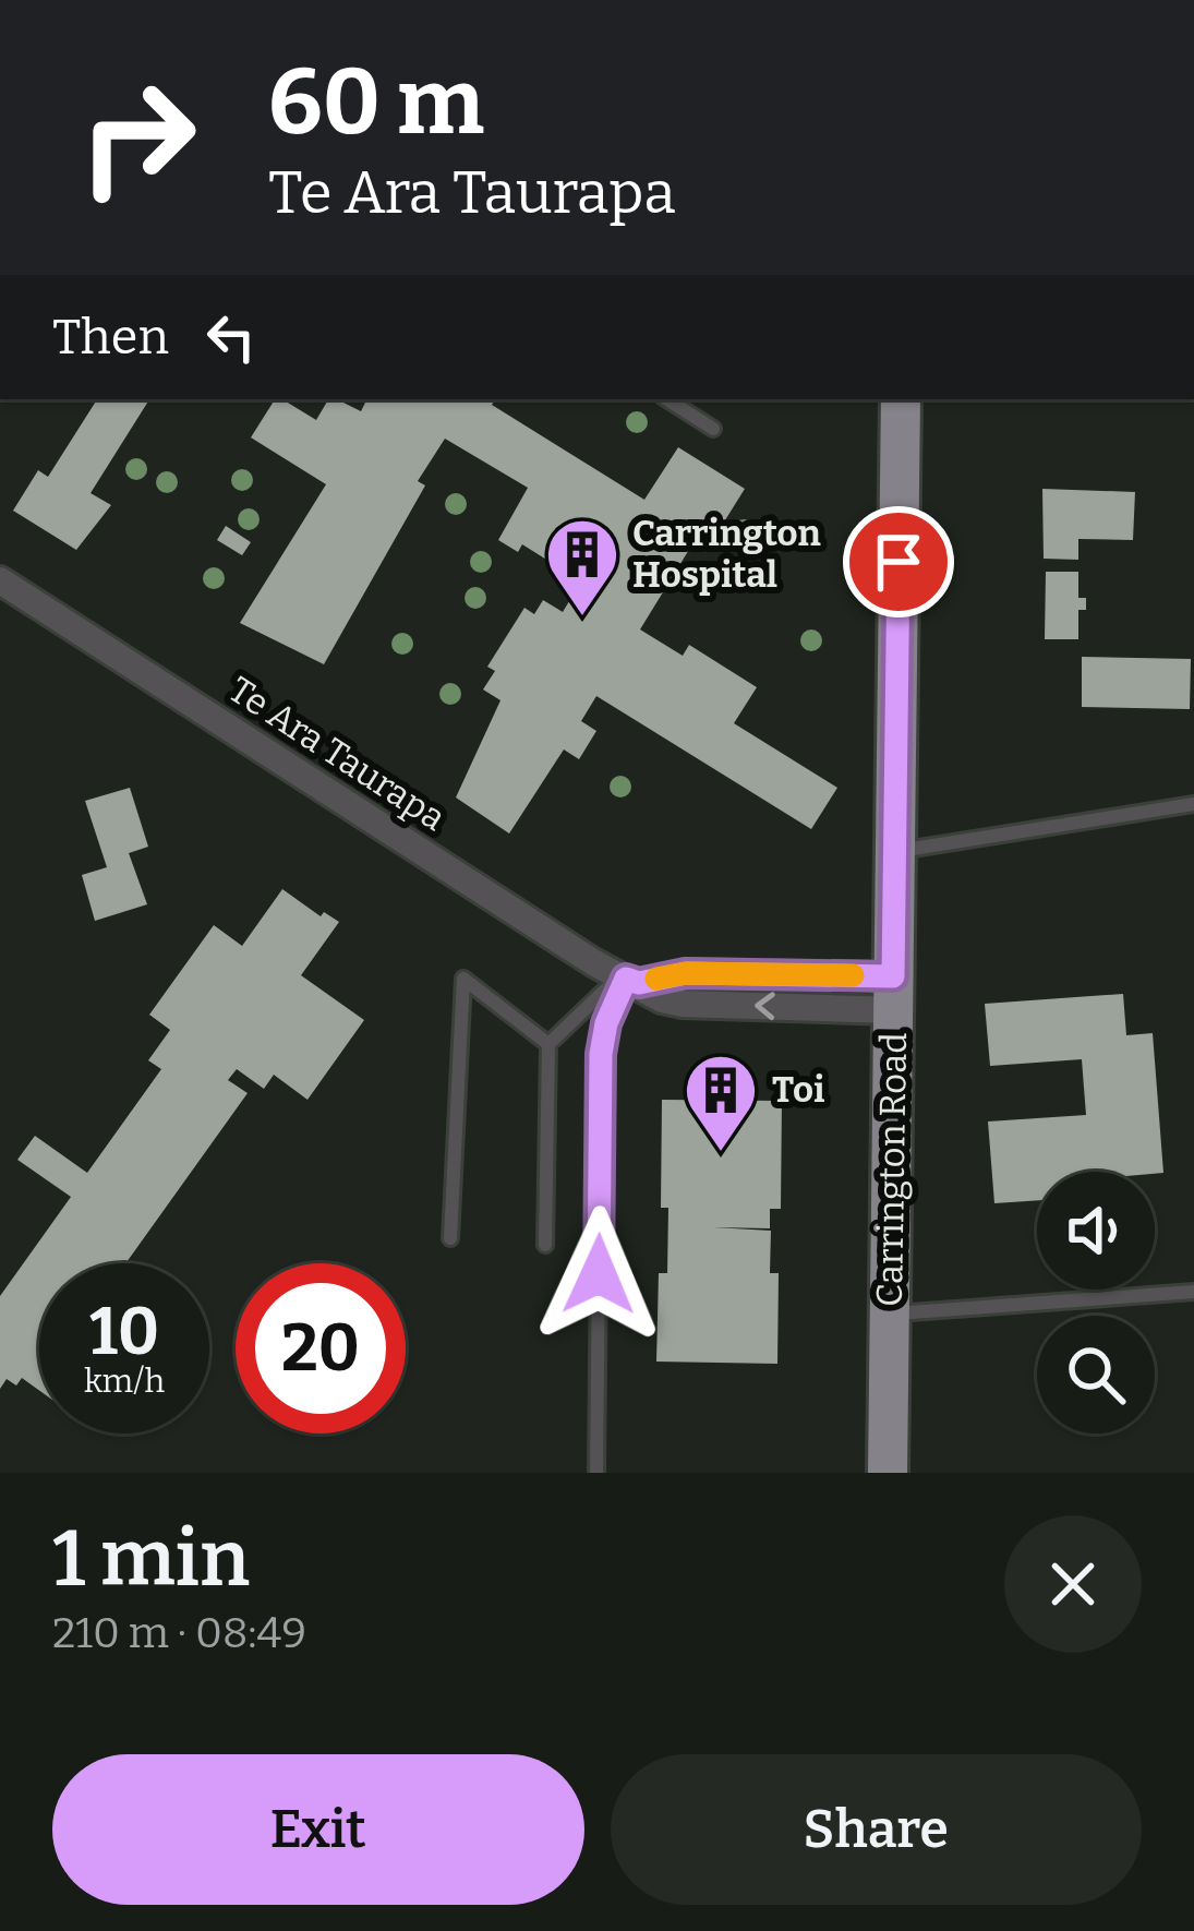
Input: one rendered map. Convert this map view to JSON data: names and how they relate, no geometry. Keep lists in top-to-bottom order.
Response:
{
  "streets": {
    "main road": ["Carrington Road"],
    "street": ["Te Ara Taurapa"]
  },
  "places": {
    "building": ["Carrington Hospital", "Toi"]
  },
  "page": {
    "turn": ["60 m", "Te Ara Taurapa"],
    "then": "Then",
    "speed": "10 km/h",
    "limit": "20",
    "heading": ["1 min", "210 m · 08:49"],
    "buttons": ["Exit", "Share"]
  }
}
